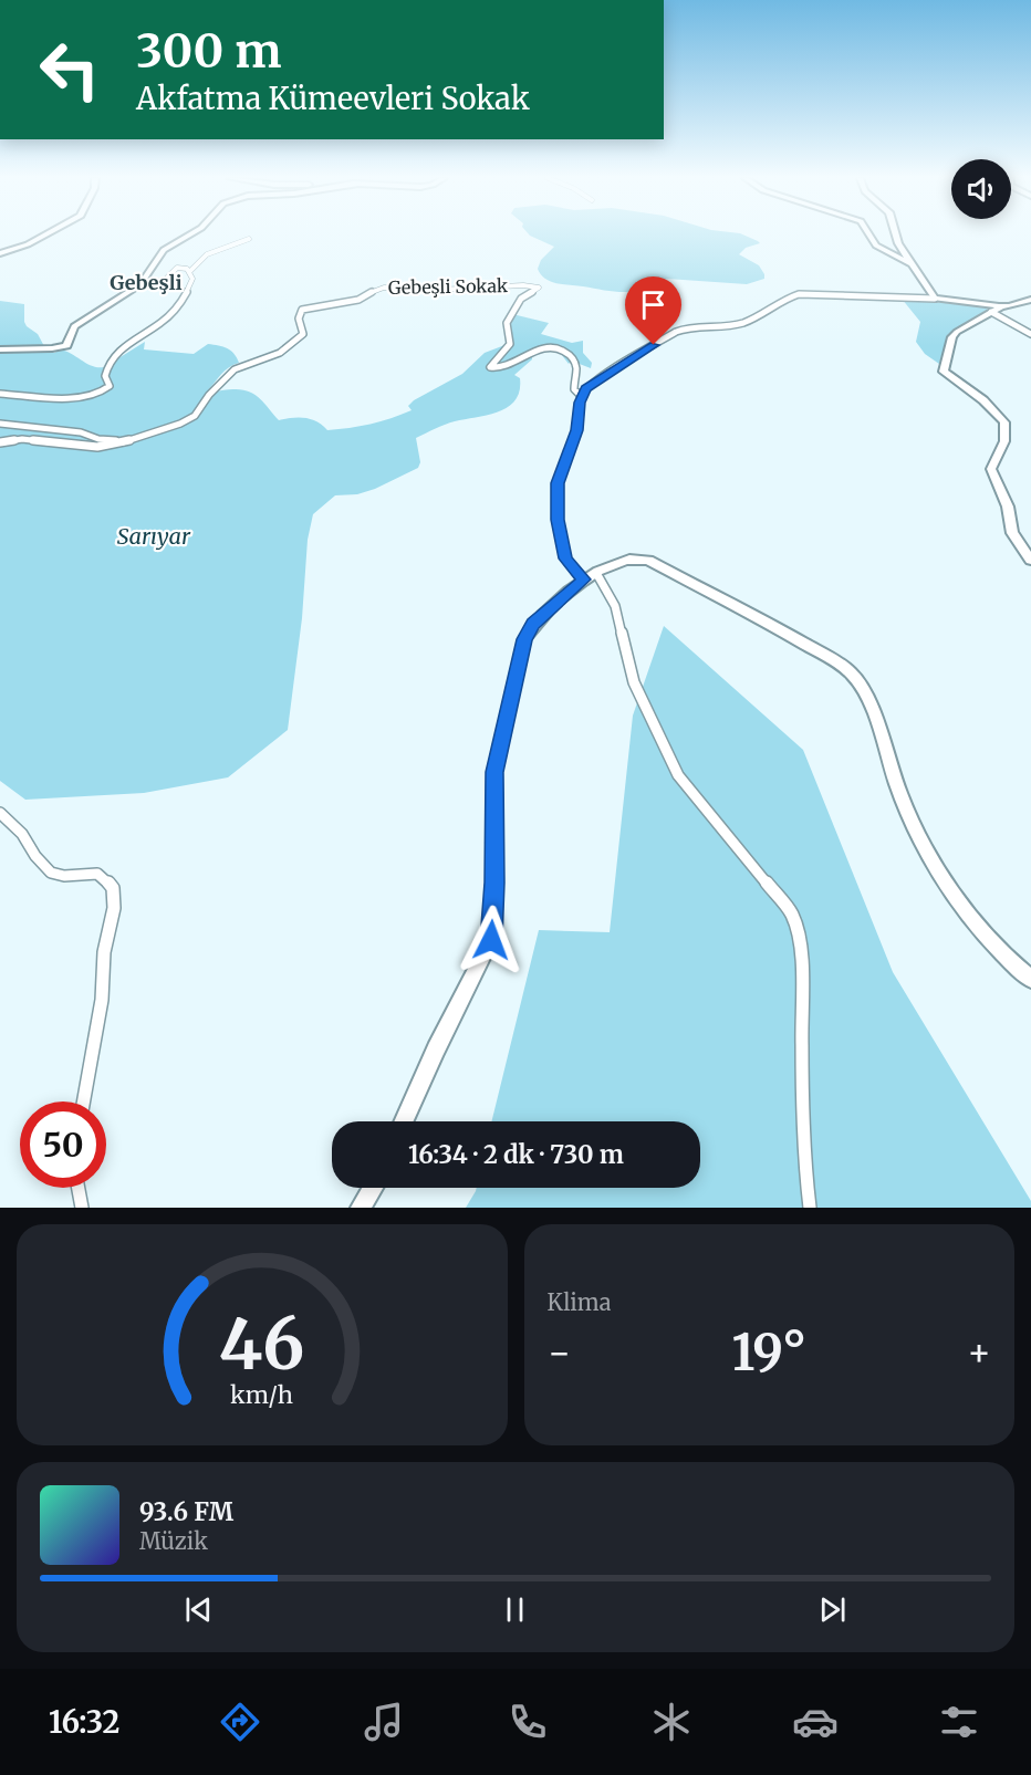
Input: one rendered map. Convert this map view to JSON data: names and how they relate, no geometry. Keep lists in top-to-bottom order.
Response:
{
  "streets": {
    "street": ["Gebeşli Sokak"]
  },
  "districts": ["Gebeşli"],
  "parks": ["Sarıyar"],
  "page": {
    "turn": ["300 m", "Akfatma Kümeevleri Sokak"],
    "limit": "50",
    "trip": "16:34 · 2 dk · 730 m",
    "tile": "Klima",
    "heat": ["−", "19°", "+"],
    "song": ["93.6 FM", "Müzik"],
    "tabs": "16:32",
    "gauge": ["46", "km/h"]
  }
}
